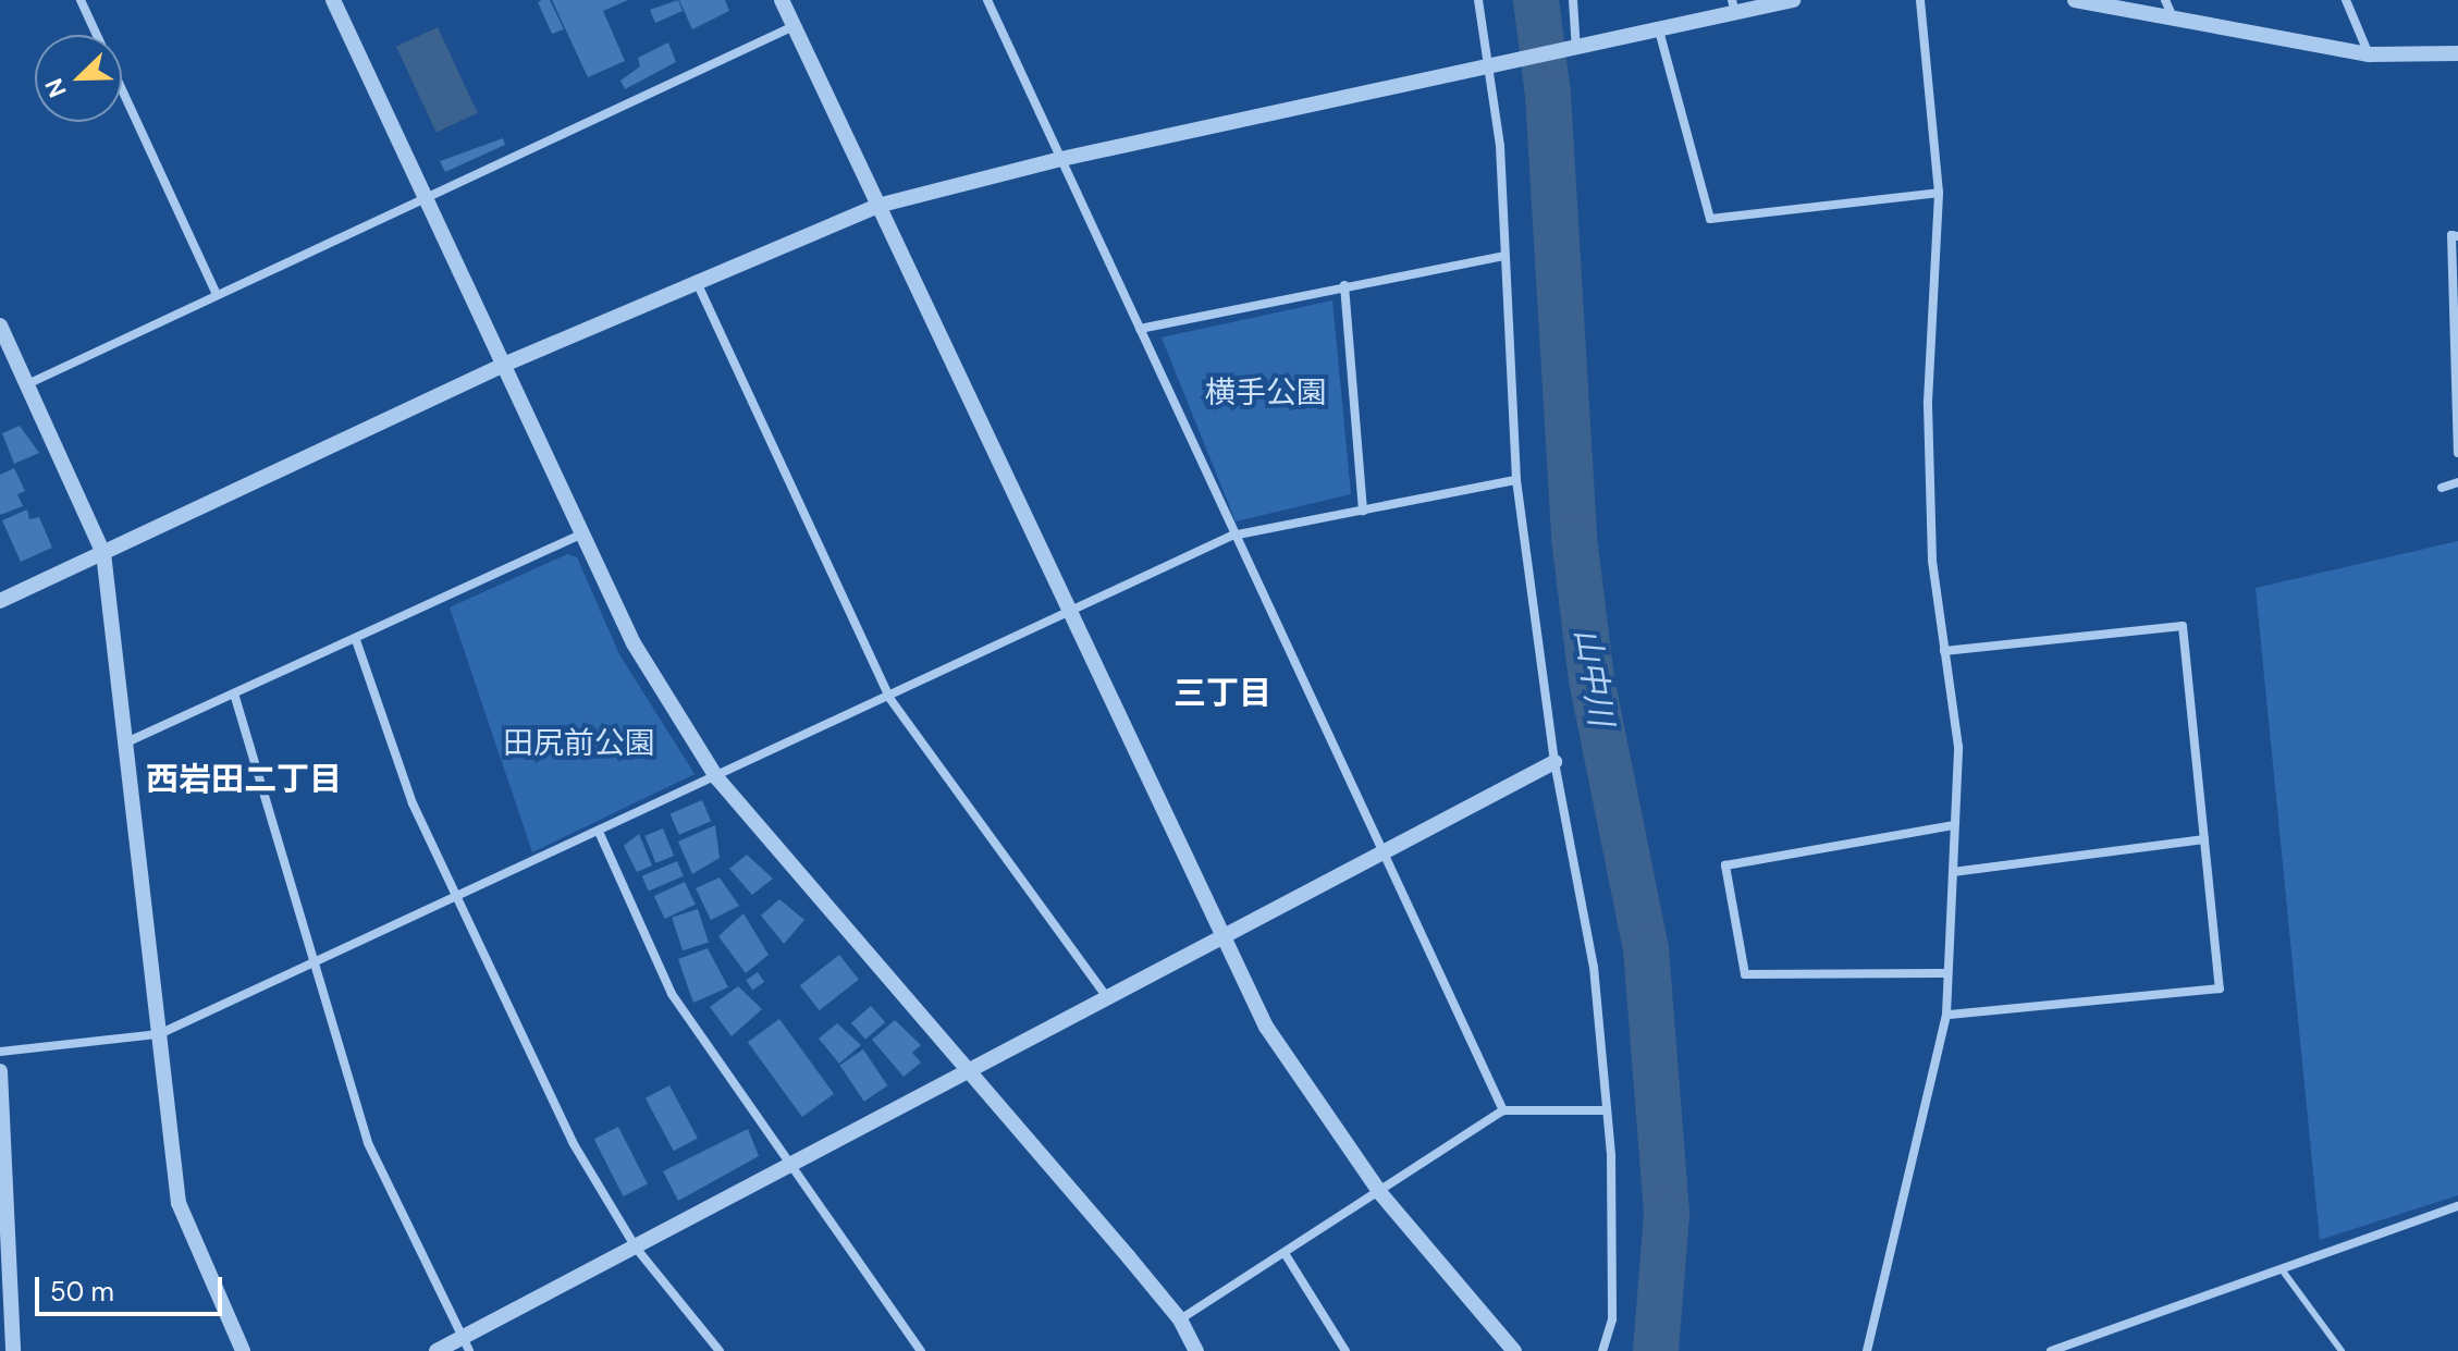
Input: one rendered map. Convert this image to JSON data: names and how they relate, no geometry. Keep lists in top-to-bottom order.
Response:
{
  "districts": ["三丁目", "西岩田二丁目"],
  "water": ["山中川"],
  "parks": ["横手公園", "田尻前公園"],
  "scale_bar": "50 m",
  "north": "bottom left"
}
